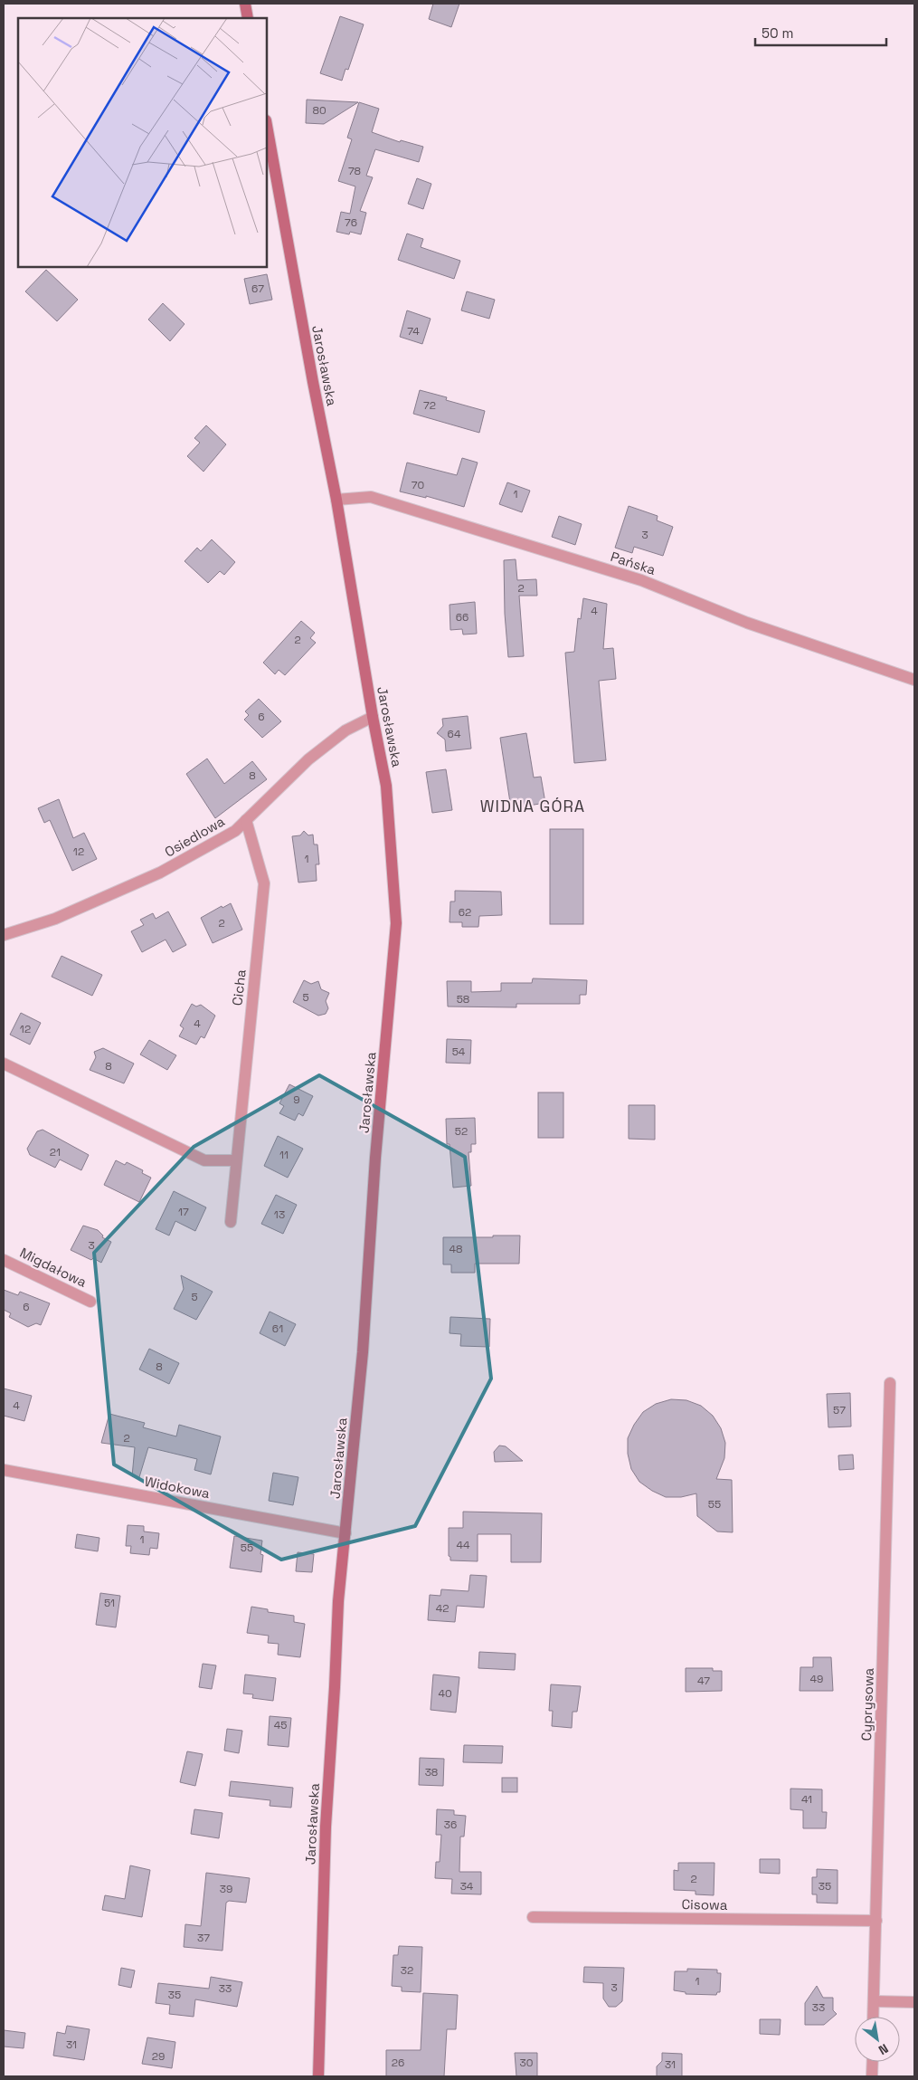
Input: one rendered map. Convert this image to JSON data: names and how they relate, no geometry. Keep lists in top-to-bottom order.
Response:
{
  "streets": {
    "main road": ["Jarosławska"],
    "street": [
      "Pańska",
      "Osiedlowa",
      "Cicha",
      "Migdałowa",
      "Widokowa",
      "Cyprysowa",
      "Cisowa"
    ]
  },
  "crossings": [
    ["Jarosławska", "Pańska"],
    ["Jarosławska", "Osiedlowa"],
    ["Jarosławska", "Widokowa"],
    ["Osiedlowa", "Cicha"],
    ["Cyprysowa", "Cisowa"]
  ],
  "districts": ["WIDNA GÓRA"],
  "house_numbers": [
    "80",
    "78",
    "76",
    "67",
    "74",
    "72",
    "70",
    "1",
    "3",
    "2",
    "4",
    "66",
    "2",
    "6",
    "64",
    "8",
    "12",
    "1",
    "62",
    "2",
    "5",
    "58",
    "4",
    "12",
    "54",
    "8",
    "9",
    "52",
    "21",
    "11",
    "17",
    "13",
    "3",
    "48",
    "5",
    "6",
    "61",
    "8",
    "4",
    "57",
    "2",
    "55",
    "1",
    "44",
    "55",
    "51",
    "42",
    "49",
    "47",
    "40",
    "45",
    "38",
    "41",
    "36",
    "2",
    "34",
    "35",
    "39",
    "37",
    "32",
    "1",
    "3",
    "33",
    "35",
    "33",
    "31",
    "29",
    "26",
    "30",
    "31"
  ],
  "scale_bar": "50 m",
  "north": "bottom right"
}
